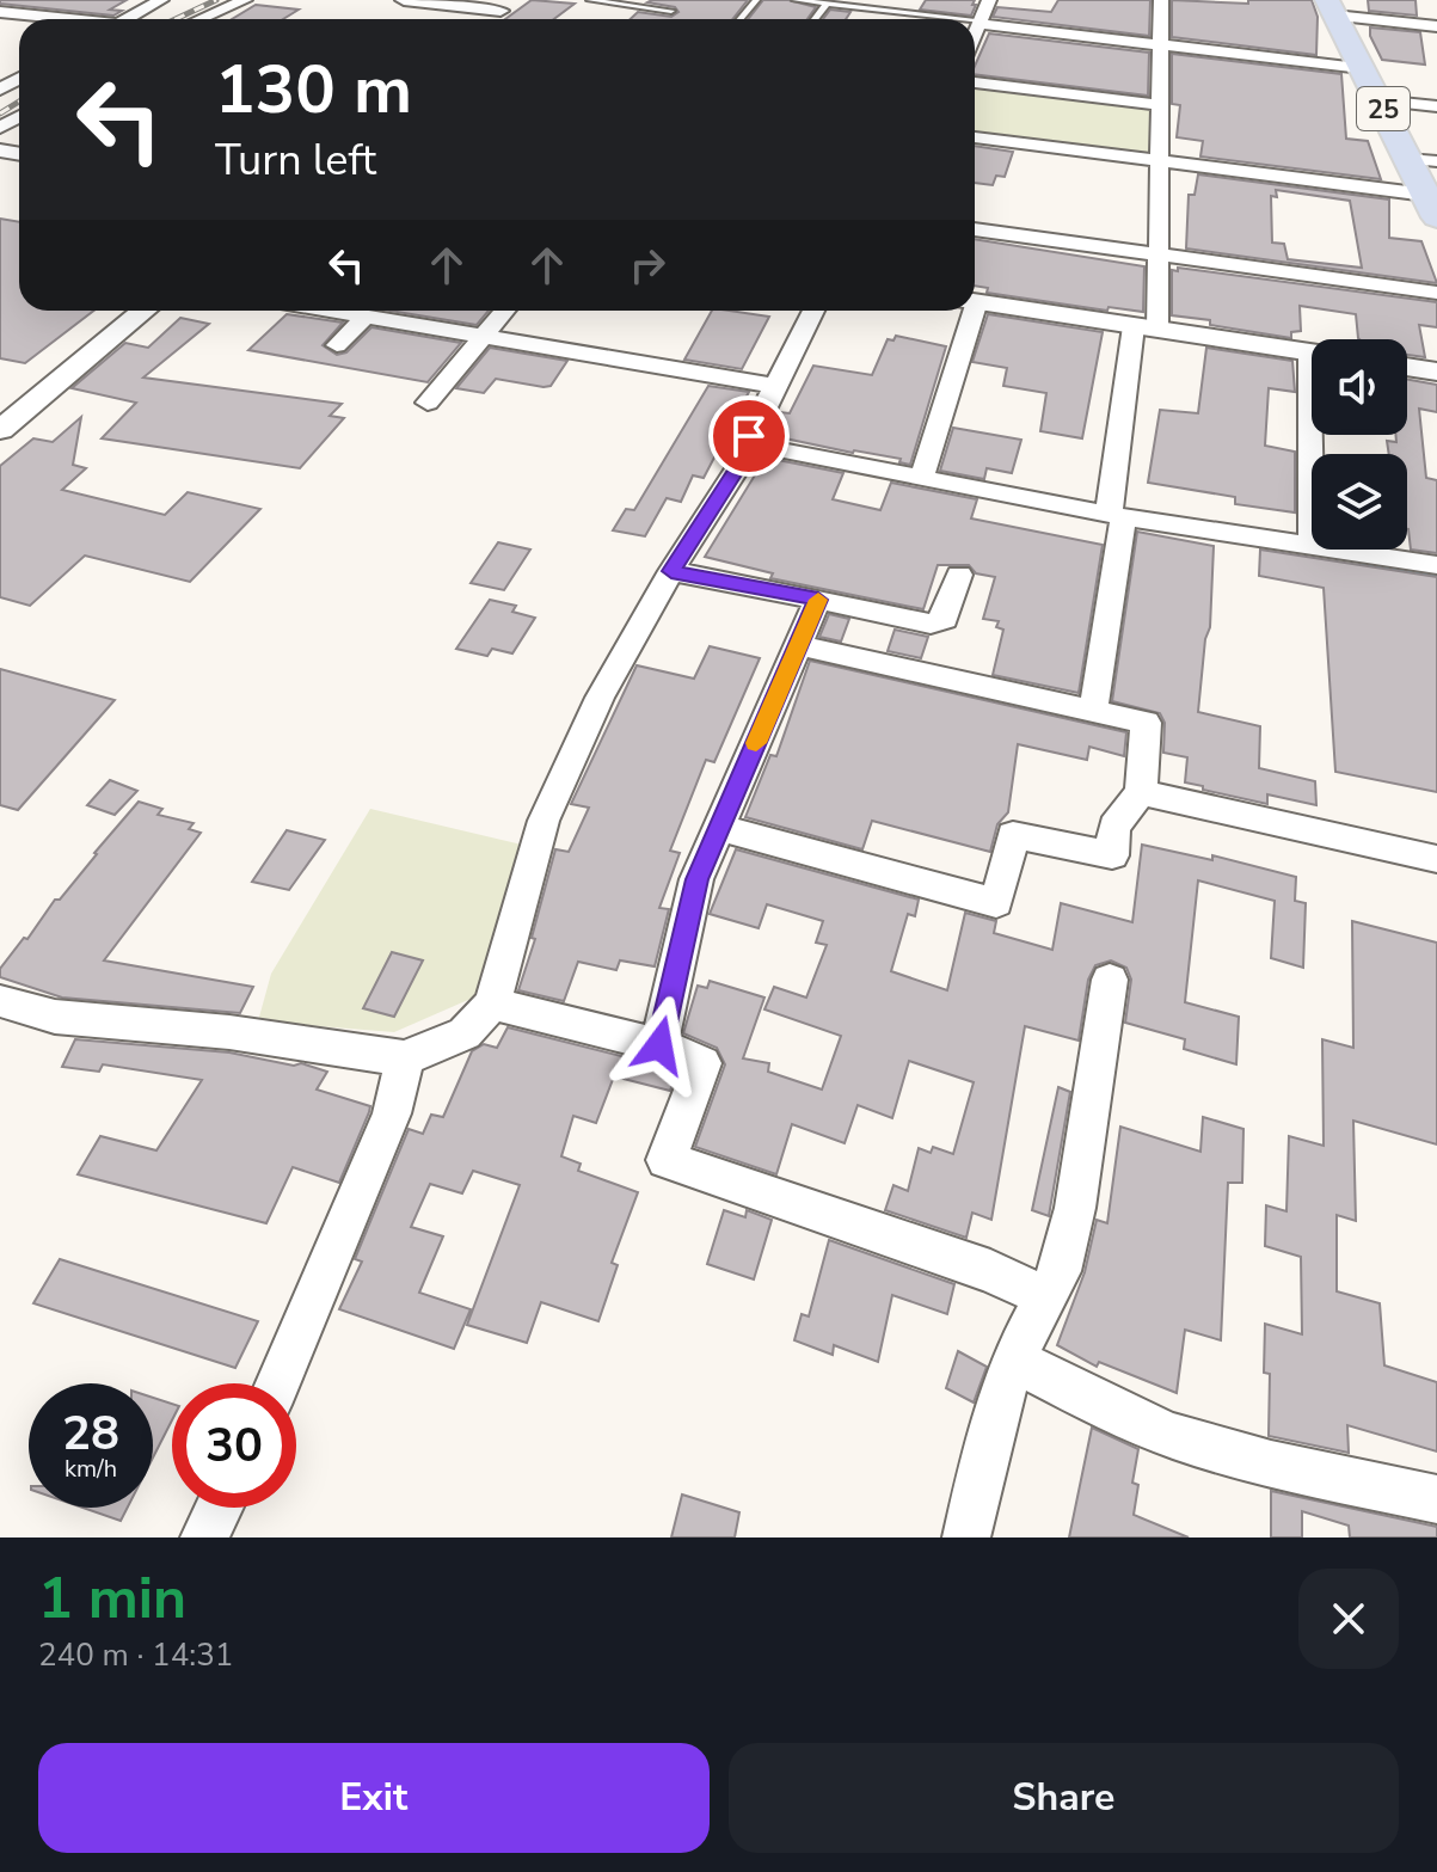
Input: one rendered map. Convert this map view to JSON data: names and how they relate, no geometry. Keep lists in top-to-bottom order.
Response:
{
  "streets": {
    "highway": ["25"]
  },
  "page": {
    "turn": ["130 m", "Turn left"],
    "speed": "28 km/h",
    "limit": "30",
    "heading": ["1 min", "240 m · 14:31"],
    "buttons": ["Exit", "Share"]
  }
}
